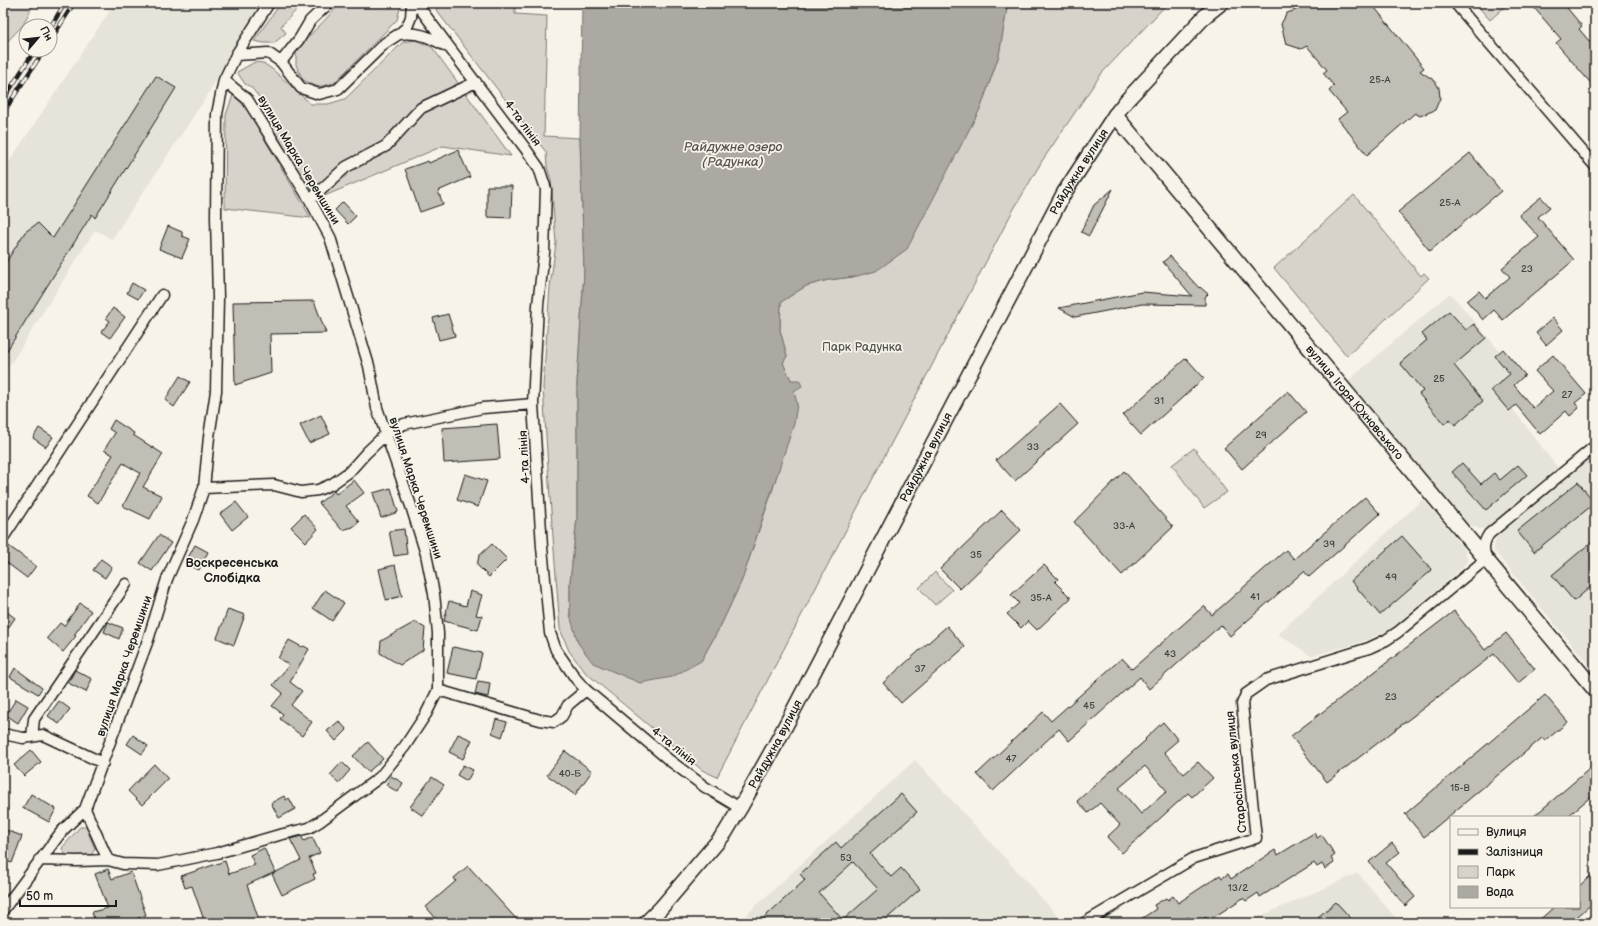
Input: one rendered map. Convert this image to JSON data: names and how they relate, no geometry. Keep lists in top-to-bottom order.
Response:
{
  "streets": {
    "street": [
      "4-та лінія",
      "вулиця Марка Черемшини",
      "Райдужна вулиця",
      "вулиця Ігоря Юхновського",
      "Старосільська вулиця"
    ]
  },
  "crossings": [
    ["4-та лінія", "Райдужна вулиця"],
    ["Райдужна вулиця", "вулиця Ігоря Юхновського"],
    ["вулиця Ігоря Юхновського", "Старосільська вулиця"]
  ],
  "districts": ["Воскресенська Слобідка"],
  "water": ["Райдужне озеро (Радунка)"],
  "parks": ["Парк Радунка"],
  "house_numbers": [
    "25-А",
    "25-А",
    "23",
    "25",
    "27",
    "31",
    "29",
    "33",
    "33-А",
    "39",
    "35",
    "49",
    "41",
    "35-А",
    "43",
    "37",
    "23",
    "45",
    "47",
    "40-Б",
    "15-В",
    "53",
    "13/2"
  ],
  "legend": [
    "Вулиця",
    "Залізниця",
    "Парк",
    "Вода"
  ],
  "scale_bar": "50 m",
  "north": "top right"
}
